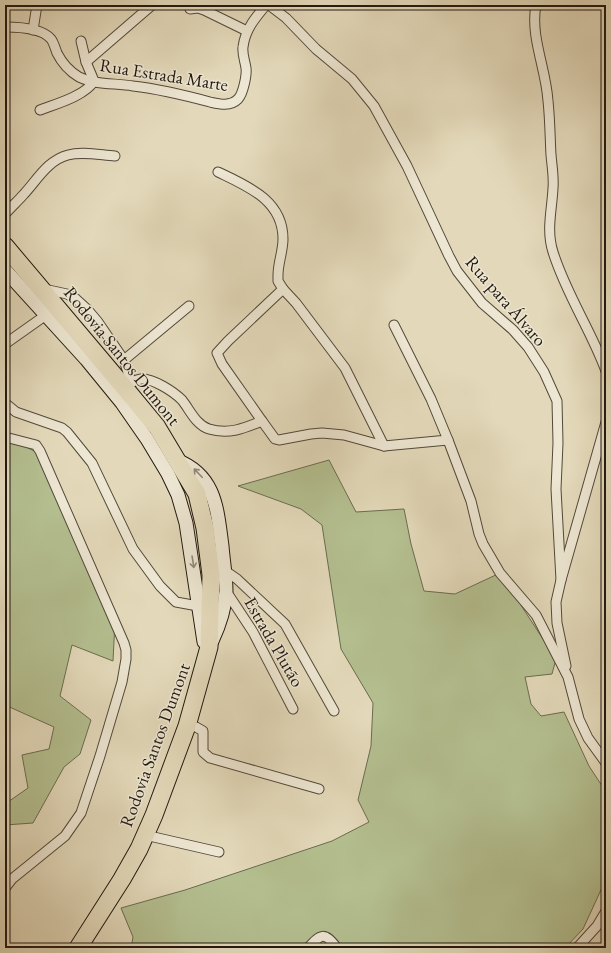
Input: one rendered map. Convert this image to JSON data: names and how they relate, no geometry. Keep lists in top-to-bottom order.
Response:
{
  "streets": {
    "highway": ["Rodovia Santos Dumont"],
    "street": ["Rua Estrada Marte", "Rua para Álvaro", "Estrada Plutão"]
  }
}
